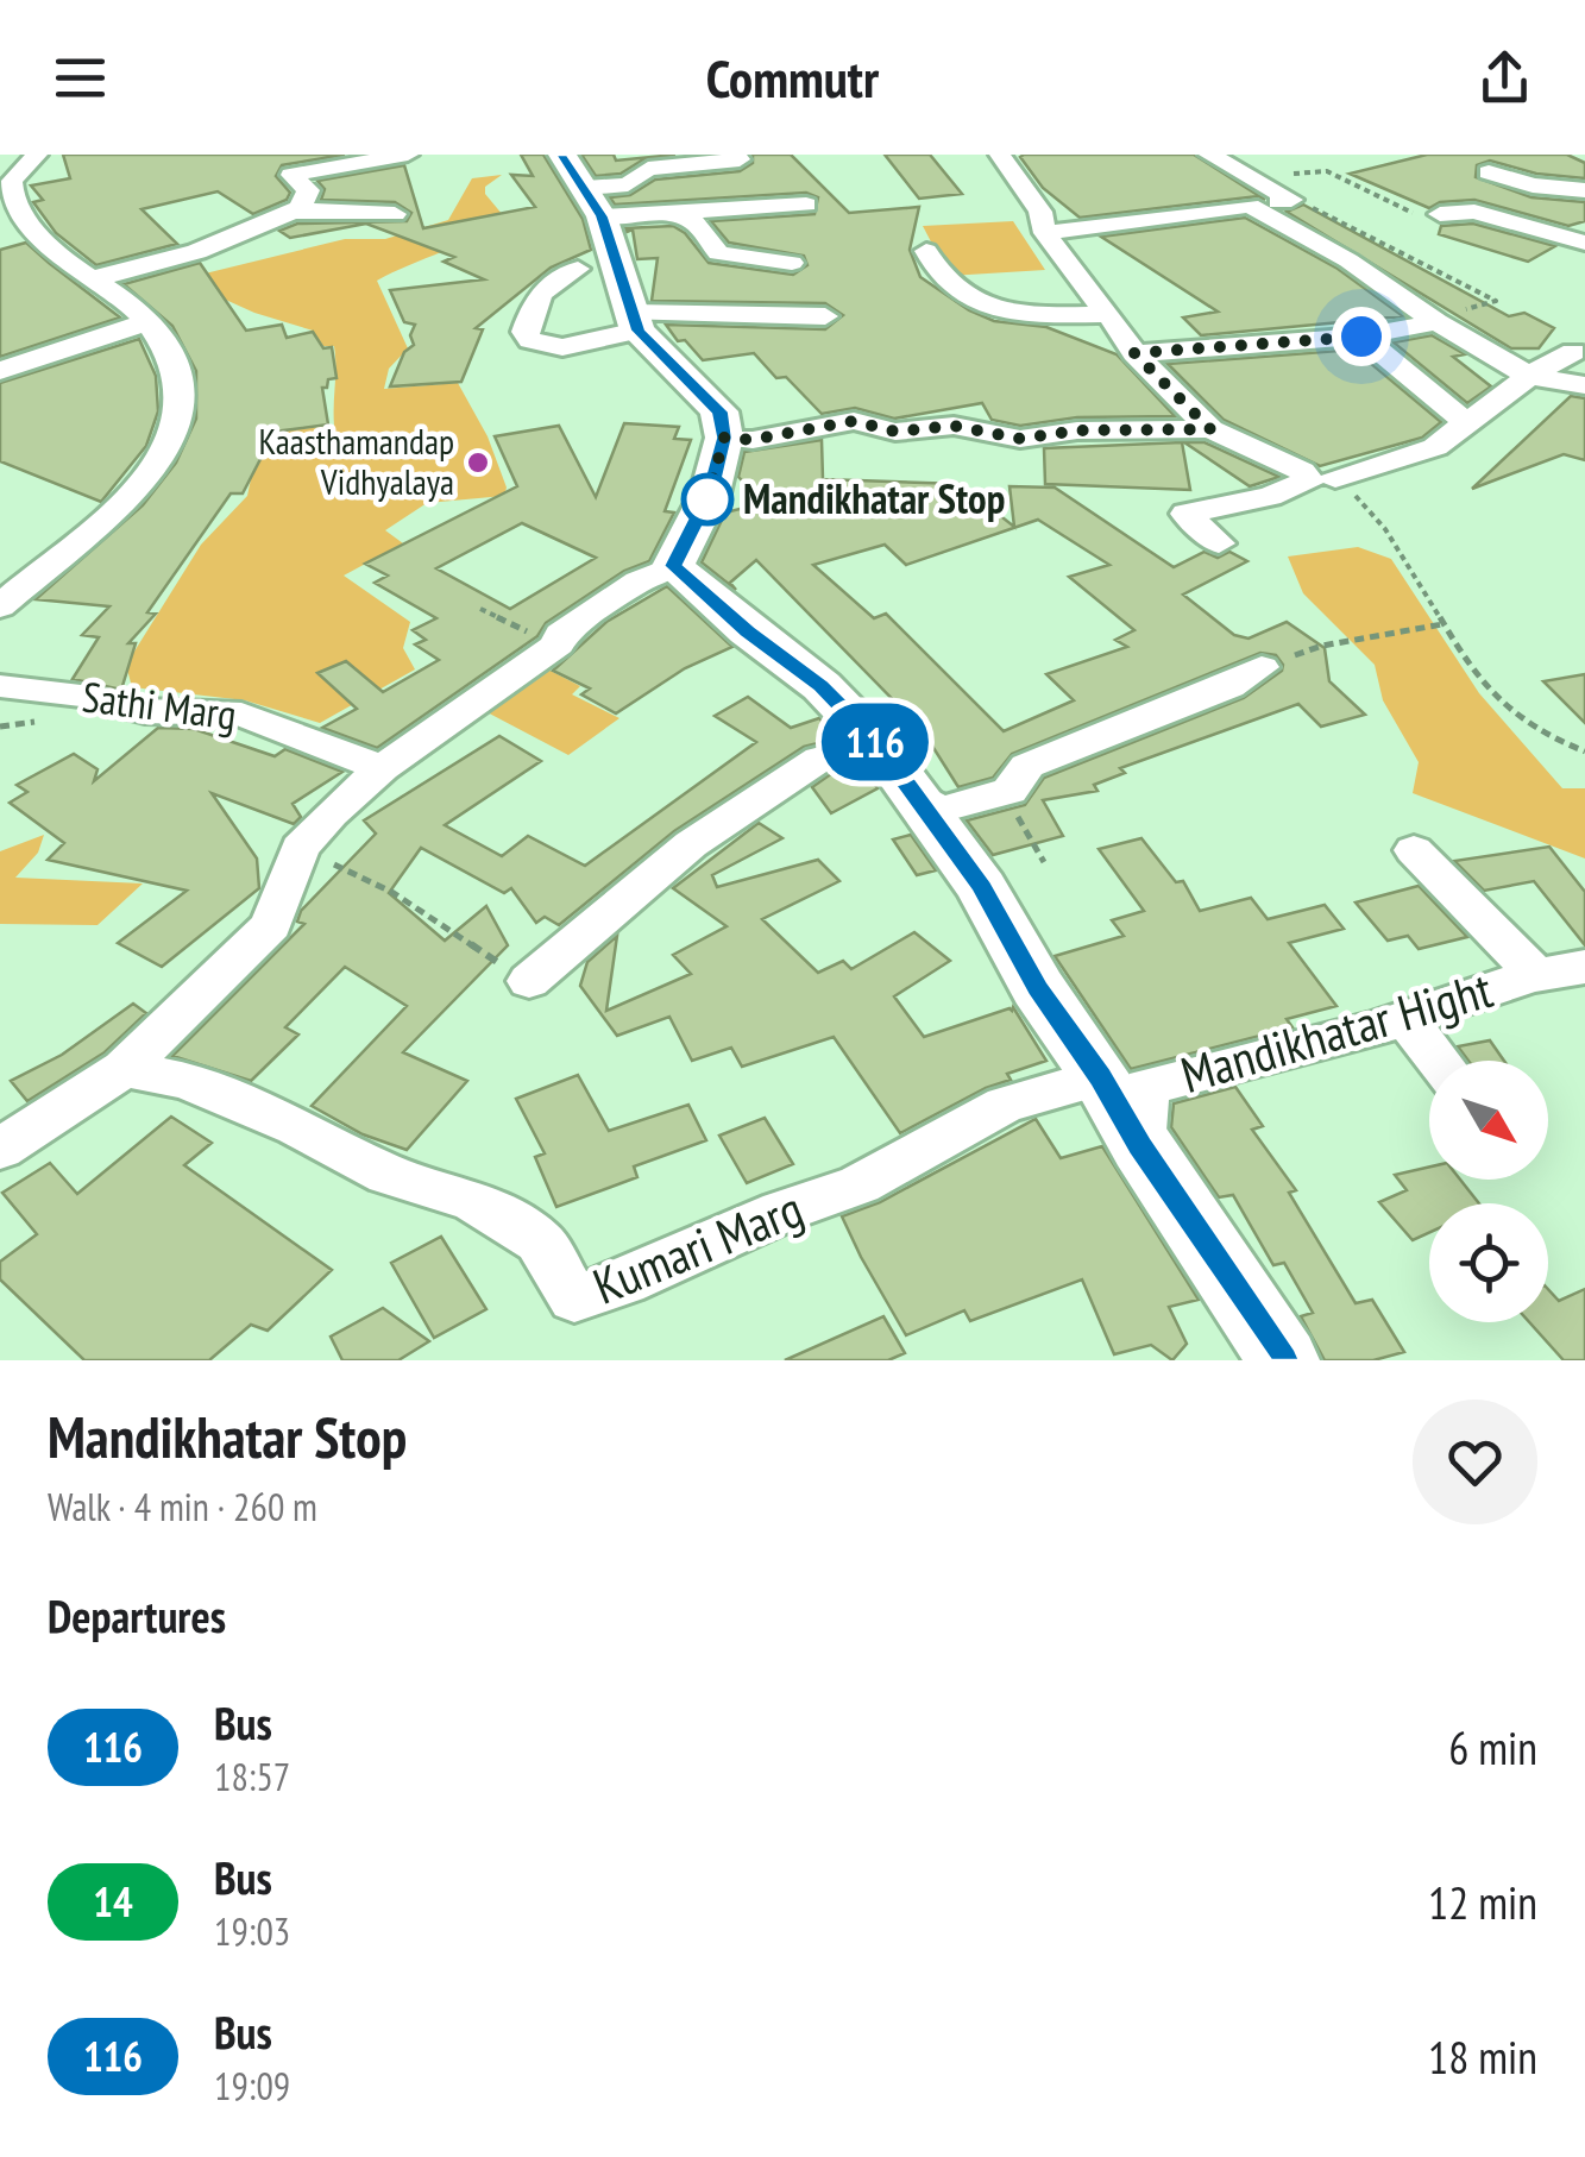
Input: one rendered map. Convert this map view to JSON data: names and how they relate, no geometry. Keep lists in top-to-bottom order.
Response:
{
  "streets": {
    "street": ["Sathi Marg", "Mandikhatar Hight", "Kumari Marg"]
  },
  "places": ["Kaasthamandap Vidhyalaya", "Mandikhatar Stop"],
  "lines": ["bus line 116"],
  "north": "bottom right",
  "page": {
    "header": "Commutr",
    "on_map": "116",
    "heading": [
      ["Mandikhatar Stop", "Walk · 4 min · 260 m"],
      "Departures"
    ],
    "list": [
      {
        "mark": "116",
        "name": "Bus",
        "note": "18:57",
        "value": "6 min"
      },
      {
        "mark": "14",
        "name": "Bus",
        "note": "19:03",
        "value": "12 min"
      },
      {
        "mark": "116",
        "name": "Bus",
        "note": "19:09",
        "value": "18 min"
      }
    ]
  }
}
